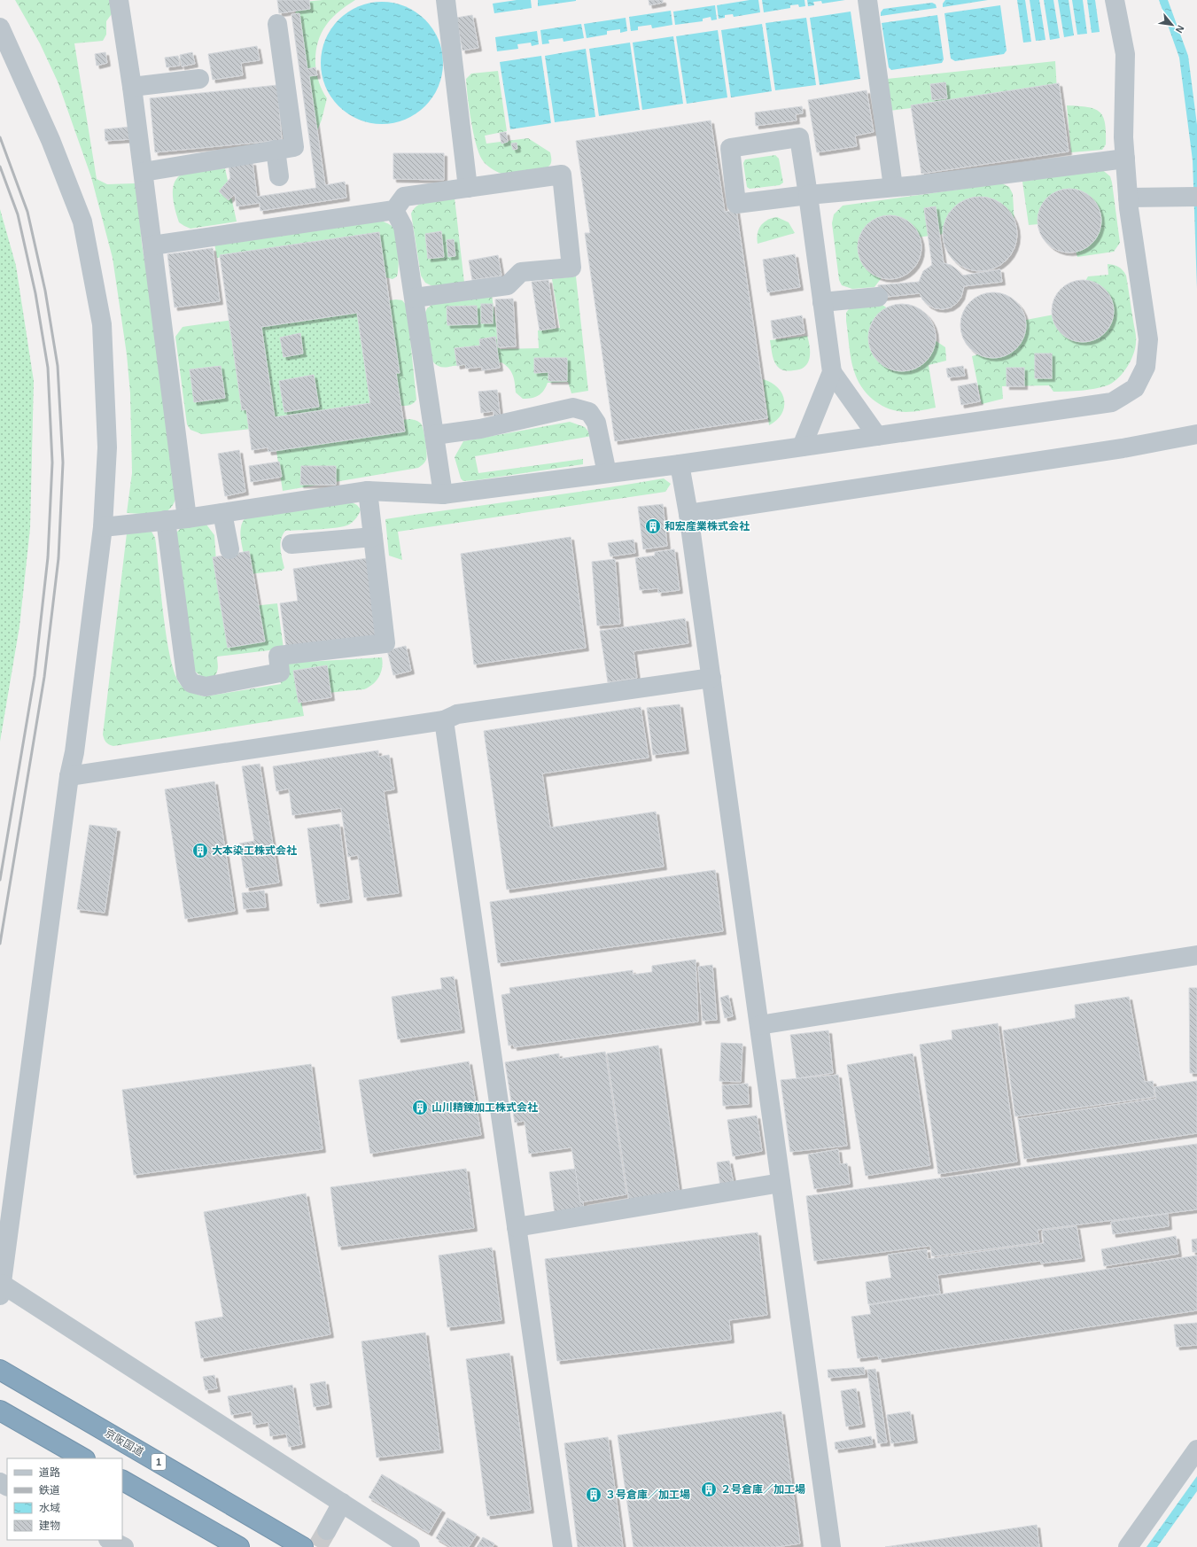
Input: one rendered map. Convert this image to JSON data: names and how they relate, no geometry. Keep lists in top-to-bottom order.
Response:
{
  "streets": {
    "highway": ["京阪国道", "1"]
  },
  "places": {
    "building": [
      "和宏産業株式会社",
      "大本染工株式会社",
      "山川精錬加工株式会社",
      "２号倉庫／加工場",
      "３号倉庫／加工場"
    ]
  },
  "legend": [
    "道路",
    "鉄道",
    "水域",
    "建物"
  ],
  "north": "bottom right"
}
